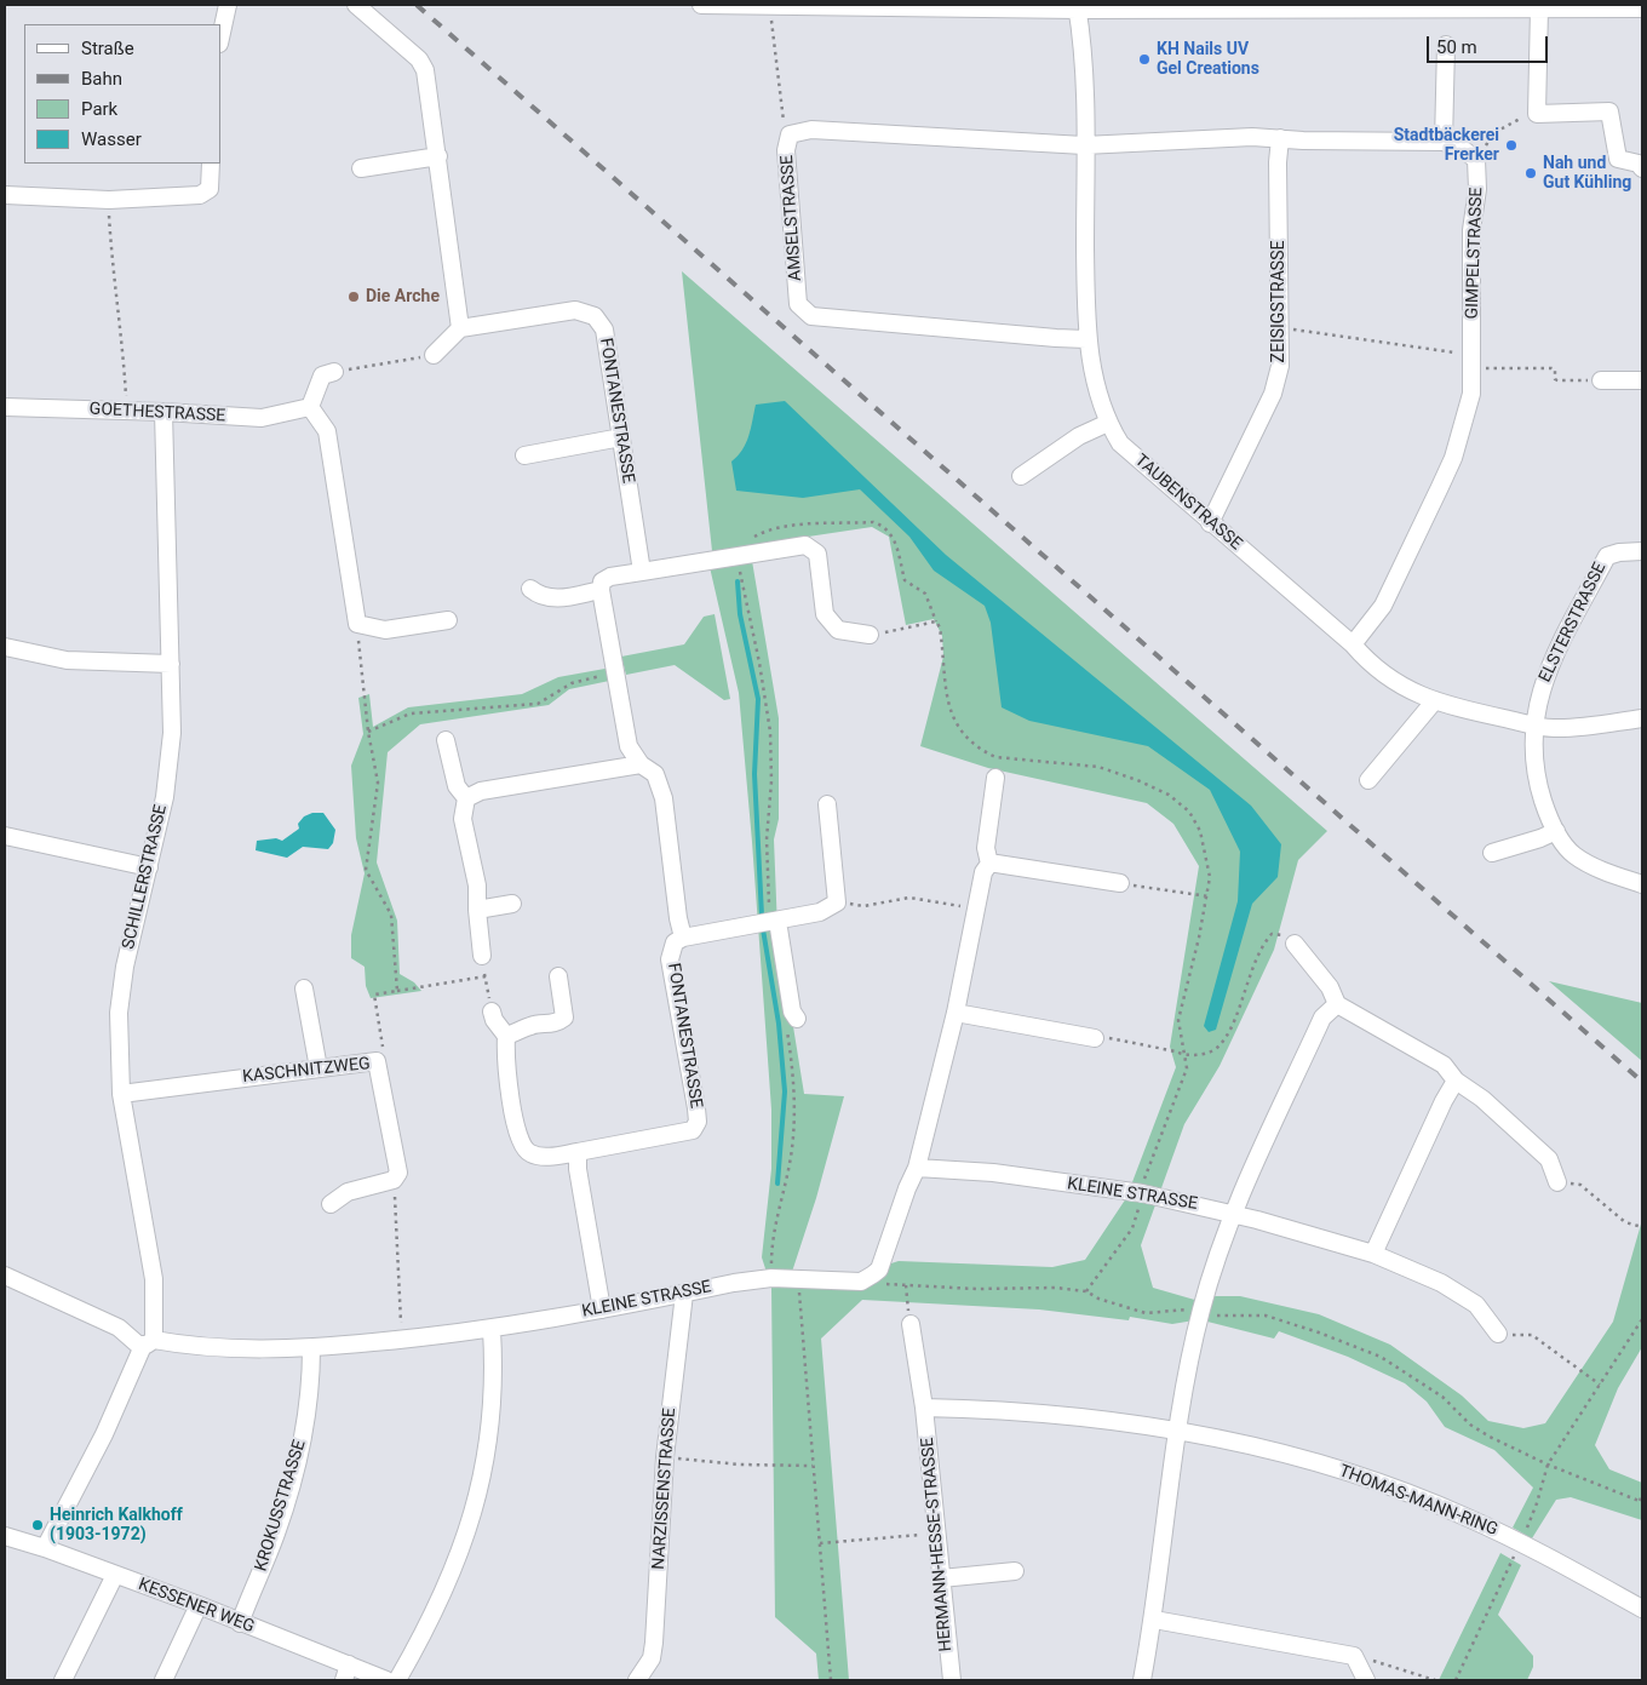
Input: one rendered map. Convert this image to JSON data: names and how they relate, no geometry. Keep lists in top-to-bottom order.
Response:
{
  "streets": {
    "street": [
      "AMSELSTRASSE",
      "GIMPELSTRASSE",
      "ZEISIGSTRASSE",
      "FONTANESTRASSE",
      "GOETHESTRASSE",
      "TAUBENSTRASSE",
      "ELSTERSTRASSE",
      "SCHILLERSTRASSE",
      "KASCHNITZWEG",
      "KLEINE STRASSE",
      "NARZISSENSTRASSE",
      "THOMAS-MANN-RING",
      "KROKUSSTRASSE",
      "HERMANN-HESSE-STRASSE",
      "KESSENER WEG"
    ]
  },
  "crossings": [
    ["AMSELSTRASSE", "TAUBENSTRASSE"],
    ["GIMPELSTRASSE", "TAUBENSTRASSE"],
    ["ZEISIGSTRASSE", "TAUBENSTRASSE"],
    ["GOETHESTRASSE", "SCHILLERSTRASSE"],
    ["TAUBENSTRASSE", "ELSTERSTRASSE"],
    ["SCHILLERSTRASSE", "KASCHNITZWEG"],
    ["SCHILLERSTRASSE", "KLEINE STRASSE"],
    ["KLEINE STRASSE", "NARZISSENSTRASSE"],
    ["KLEINE STRASSE", "KROKUSSTRASSE"],
    ["KROKUSSTRASSE", "KESSENER WEG"]
  ],
  "places": [
    "KH Nails UV Gel Creations",
    "Stadtbäckerei Frerker",
    "Nah und Gut Kühling",
    "Die Arche",
    "Heinrich Kalkhoff (1903-1972)"
  ],
  "legend": [
    "Straße",
    "Bahn",
    "Park",
    "Wasser"
  ],
  "scale_bar": "50 m"
}
